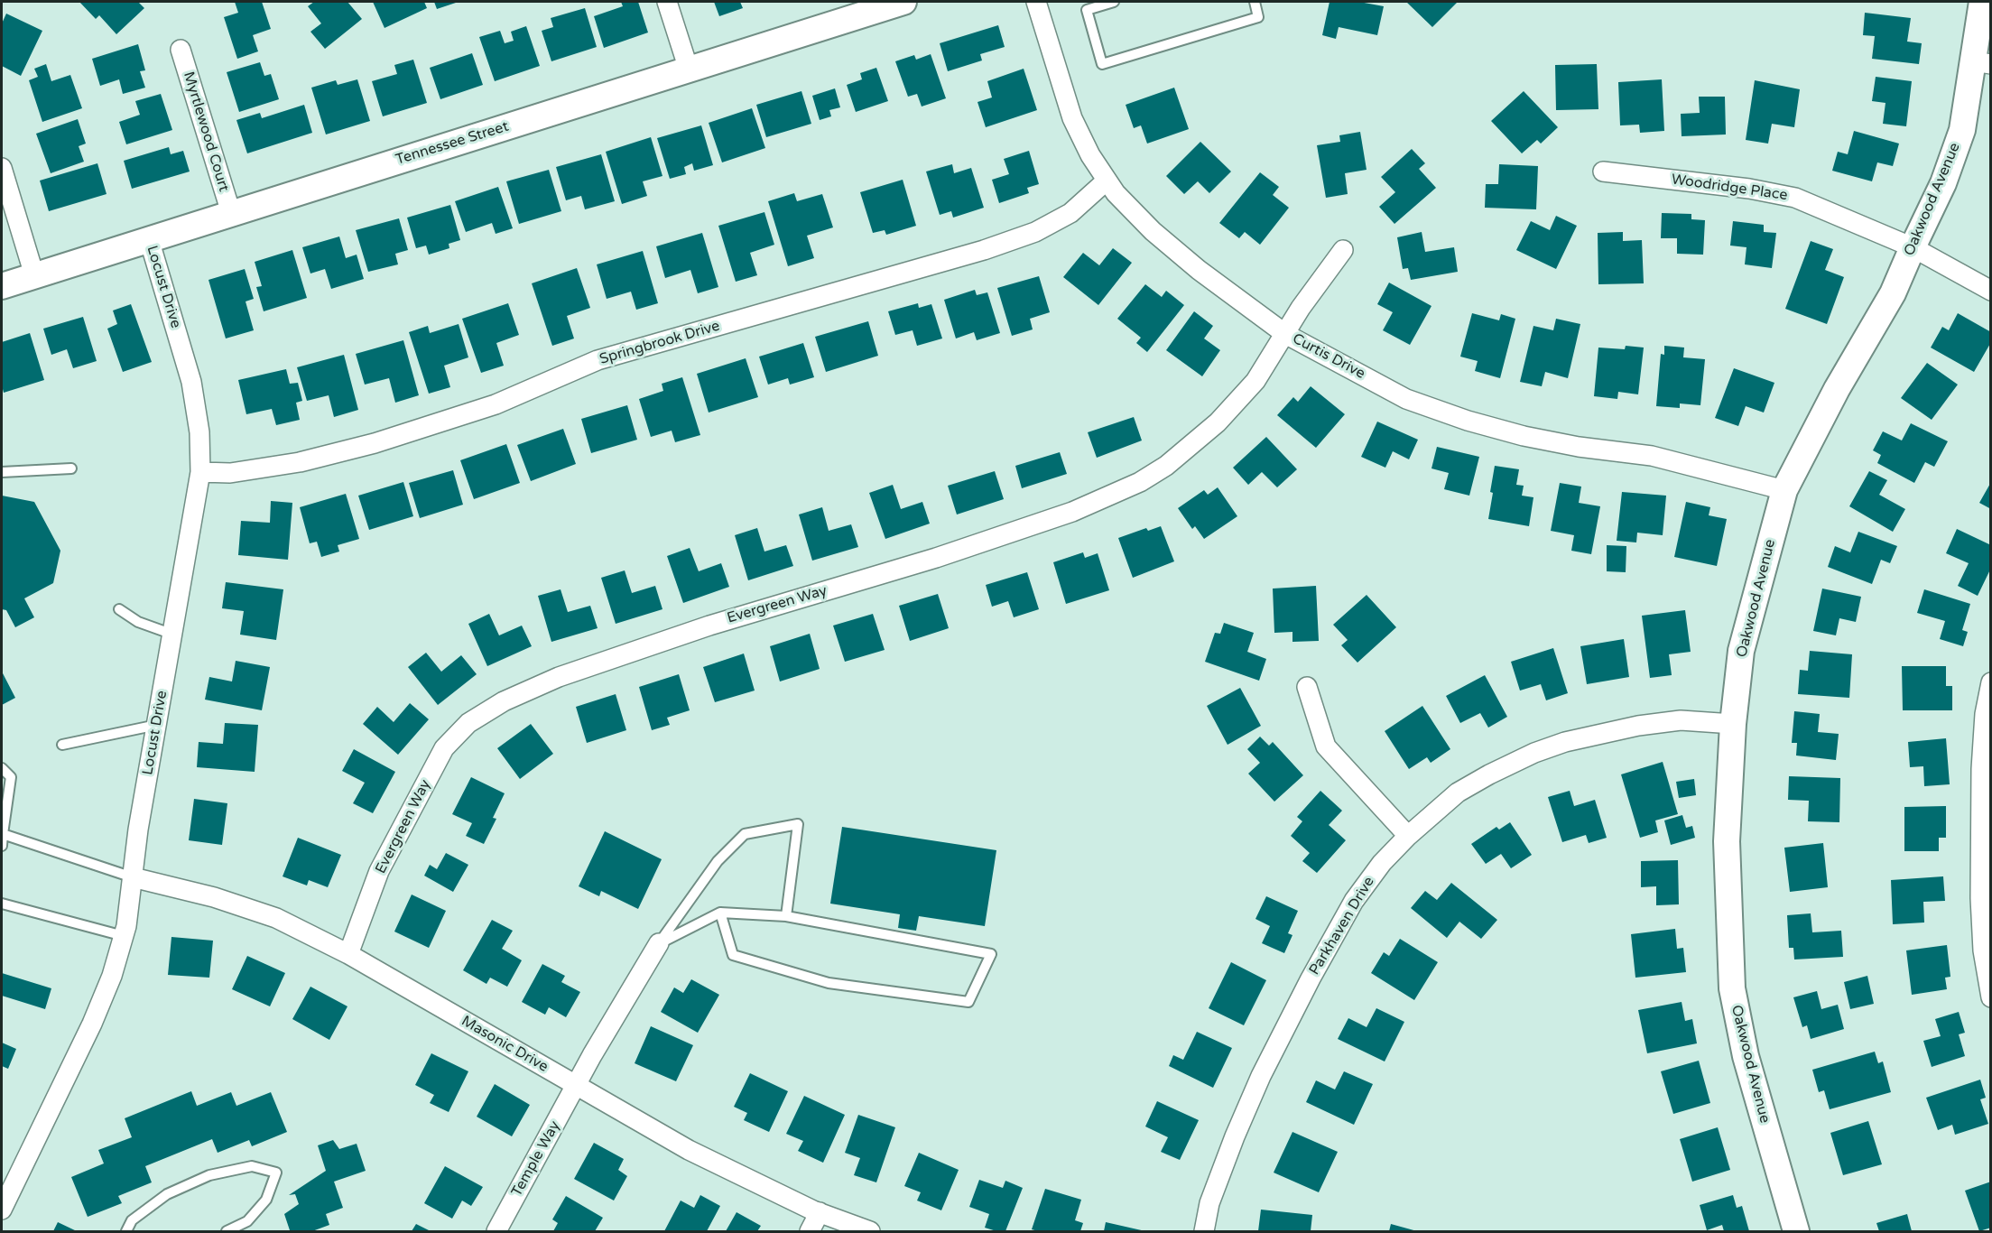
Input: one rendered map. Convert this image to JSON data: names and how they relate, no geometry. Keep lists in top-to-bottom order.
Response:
{
  "streets": {
    "main road": ["Tennessee Street", "Oakwood Avenue"],
    "street": [
      "Myrtlewood Court",
      "Woodridge Place",
      "Locust Drive",
      "Springbrook Drive",
      "Curtis Drive",
      "Evergreen Way",
      "Parkhaven Drive",
      "Masonic Drive",
      "Temple Way"
    ]
  },
  "crossings": [
    ["Myrtlewood Court", "Tennessee Street"],
    ["Tennessee Street", "Locust Drive"],
    ["Woodridge Place", "Oakwood Avenue"],
    ["Oakwood Avenue", "Curtis Drive"],
    ["Oakwood Avenue", "Parkhaven Drive"],
    ["Locust Drive", "Springbrook Drive"],
    ["Locust Drive", "Masonic Drive"],
    ["Springbrook Drive", "Curtis Drive"],
    ["Curtis Drive", "Evergreen Way"],
    ["Evergreen Way", "Masonic Drive"],
    ["Masonic Drive", "Temple Way"]
  ]
}
